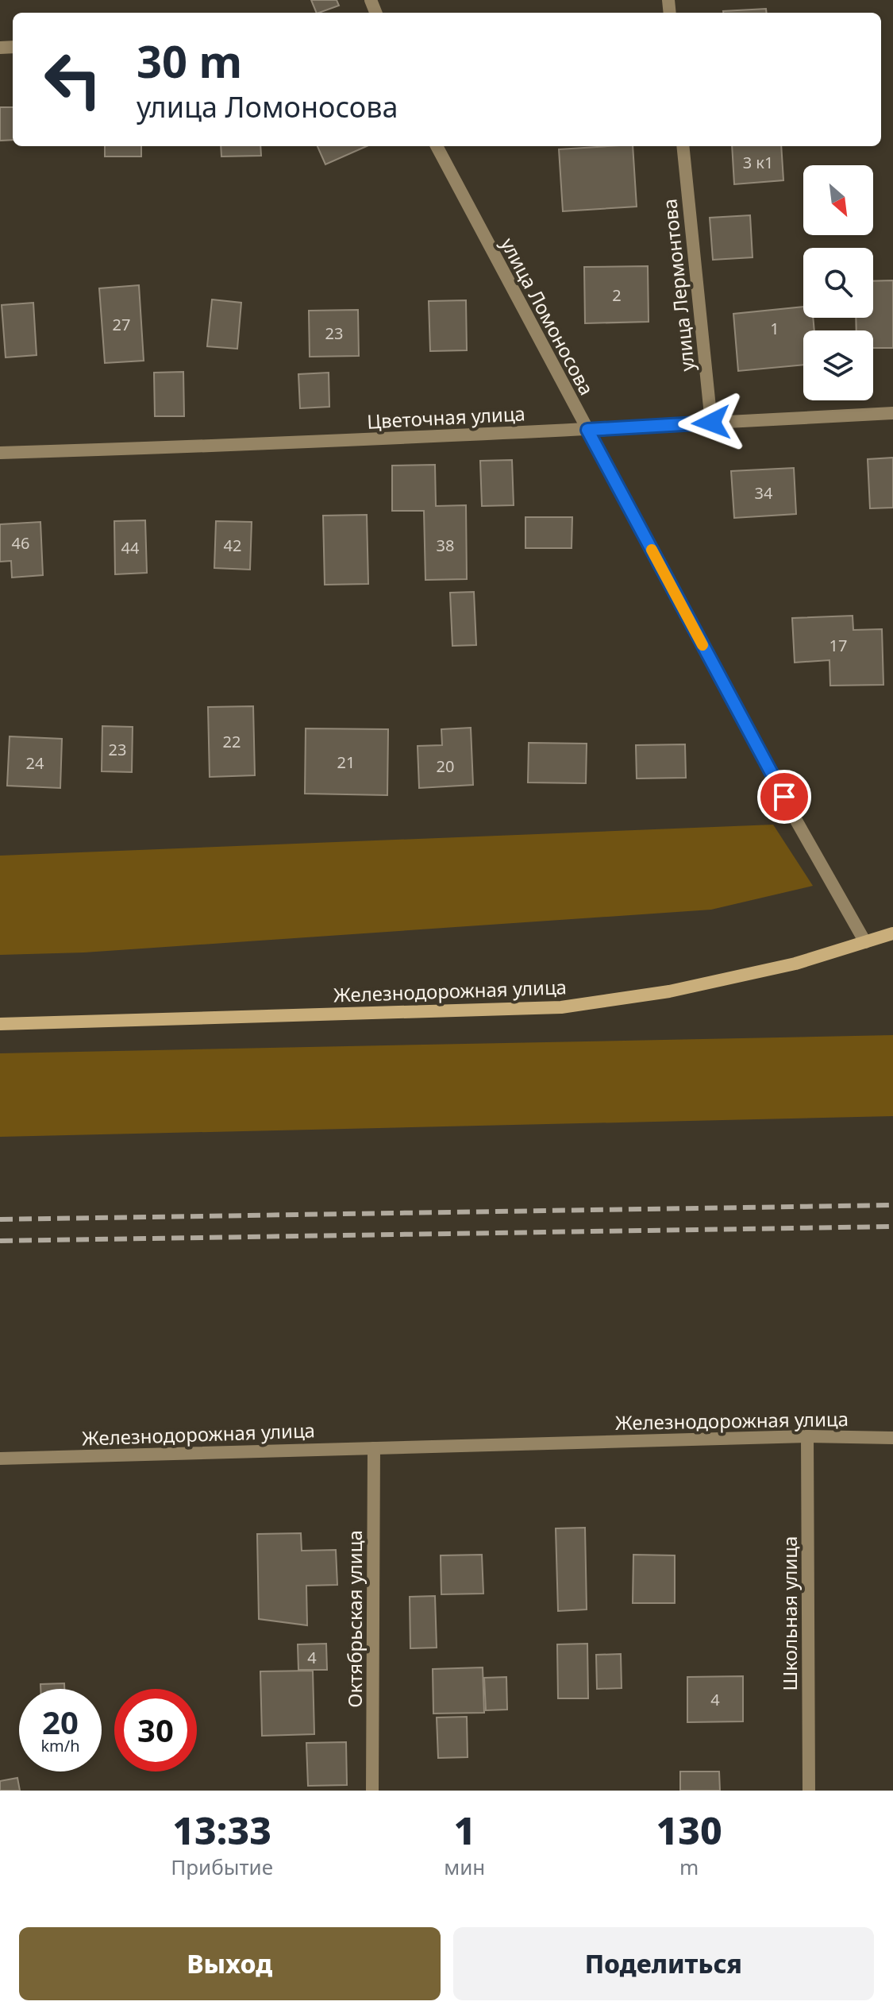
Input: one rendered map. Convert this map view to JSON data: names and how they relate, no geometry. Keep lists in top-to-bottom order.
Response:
{
  "streets": {
    "main road": ["Железнодорожная улица"],
    "street": [
      "улица Лермонтова",
      "улица Ломоносова",
      "Цветочная улица",
      "Школьная улица",
      "Октябрьская улица"
    ]
  },
  "crossings": [
    ["улица Лермонтова", "Цветочная улица"],
    ["улица Ломоносова", "Цветочная улица"],
    ["улица Ломоносова", "Железнодорожная улица"],
    ["Железнодорожная улица", "Школьная улица"],
    ["Железнодорожная улица", "Октябрьская улица"]
  ],
  "house_numbers": [
    "3 к1",
    "2",
    "27",
    "1",
    "23",
    "34",
    "46",
    "42",
    "38",
    "44",
    "17",
    "22",
    "23",
    "21",
    "24",
    "20",
    "4",
    "4"
  ],
  "north": "bottom right",
  "page": {
    "turn": ["30 m", "улица Ломоносова"],
    "speed": "20 km/h",
    "limit": "30",
    "eta": [
      "13:33",
      "Прибытие",
      "1",
      "мин",
      "130",
      "m"
    ],
    "buttons": ["Выход", "Поделиться"]
  }
}
